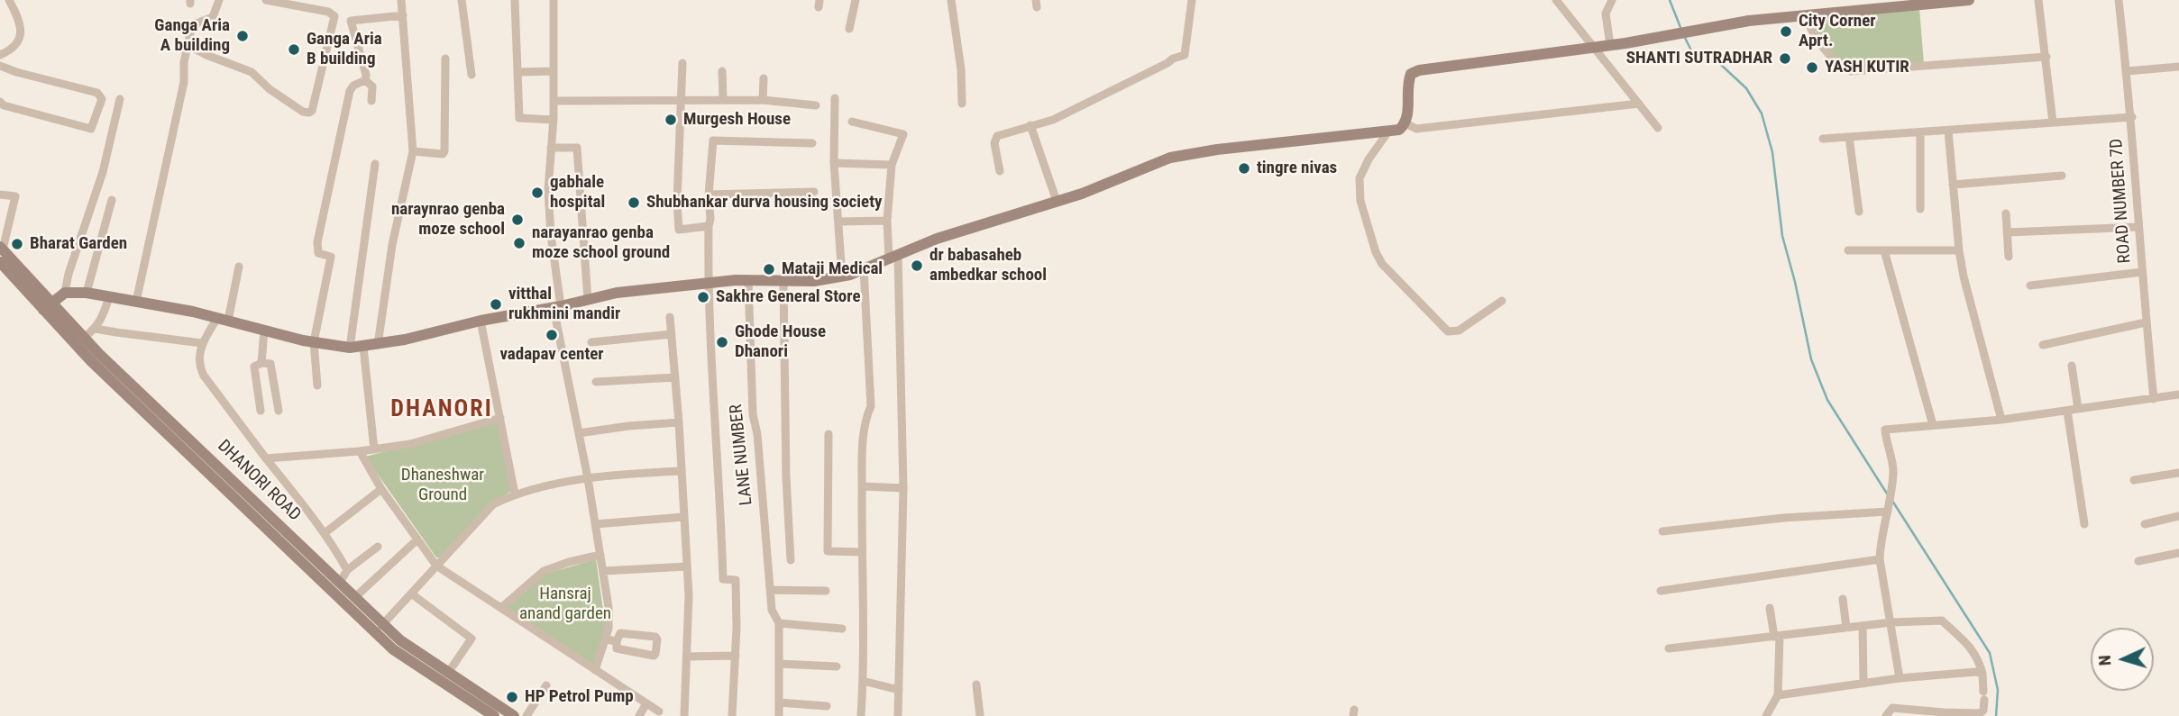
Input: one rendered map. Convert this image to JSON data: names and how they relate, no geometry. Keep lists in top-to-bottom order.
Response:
{
  "streets": {
    "street": ["ROAD NUMBER 7D", "LANE NUMBER", "DHANORI ROAD"]
  },
  "districts": ["DHANORI"],
  "parks": ["Dhaneshwar Ground", "Hansraj anand garden"],
  "places": [
    "City Corner Aprt.",
    "Ganga Aria A building",
    "Ganga Aria B building",
    "SHANTI SUTRADHAR",
    "YASH KUTIR",
    "Murgesh House",
    "tingre nivas",
    "gabhale hospital",
    "Shubhankar durva housing society",
    "naraynrao genba moze school",
    "narayanrao genba moze school ground",
    "Bharat Garden",
    "dr babasaheb ambedkar school",
    "Mataji Medical",
    "Sakhre General Store",
    "vitthal rukhmini mandir",
    "vadapav center",
    "Ghode House Dhanori",
    "HP Petrol Pump"
  ],
  "north": "left"
}
